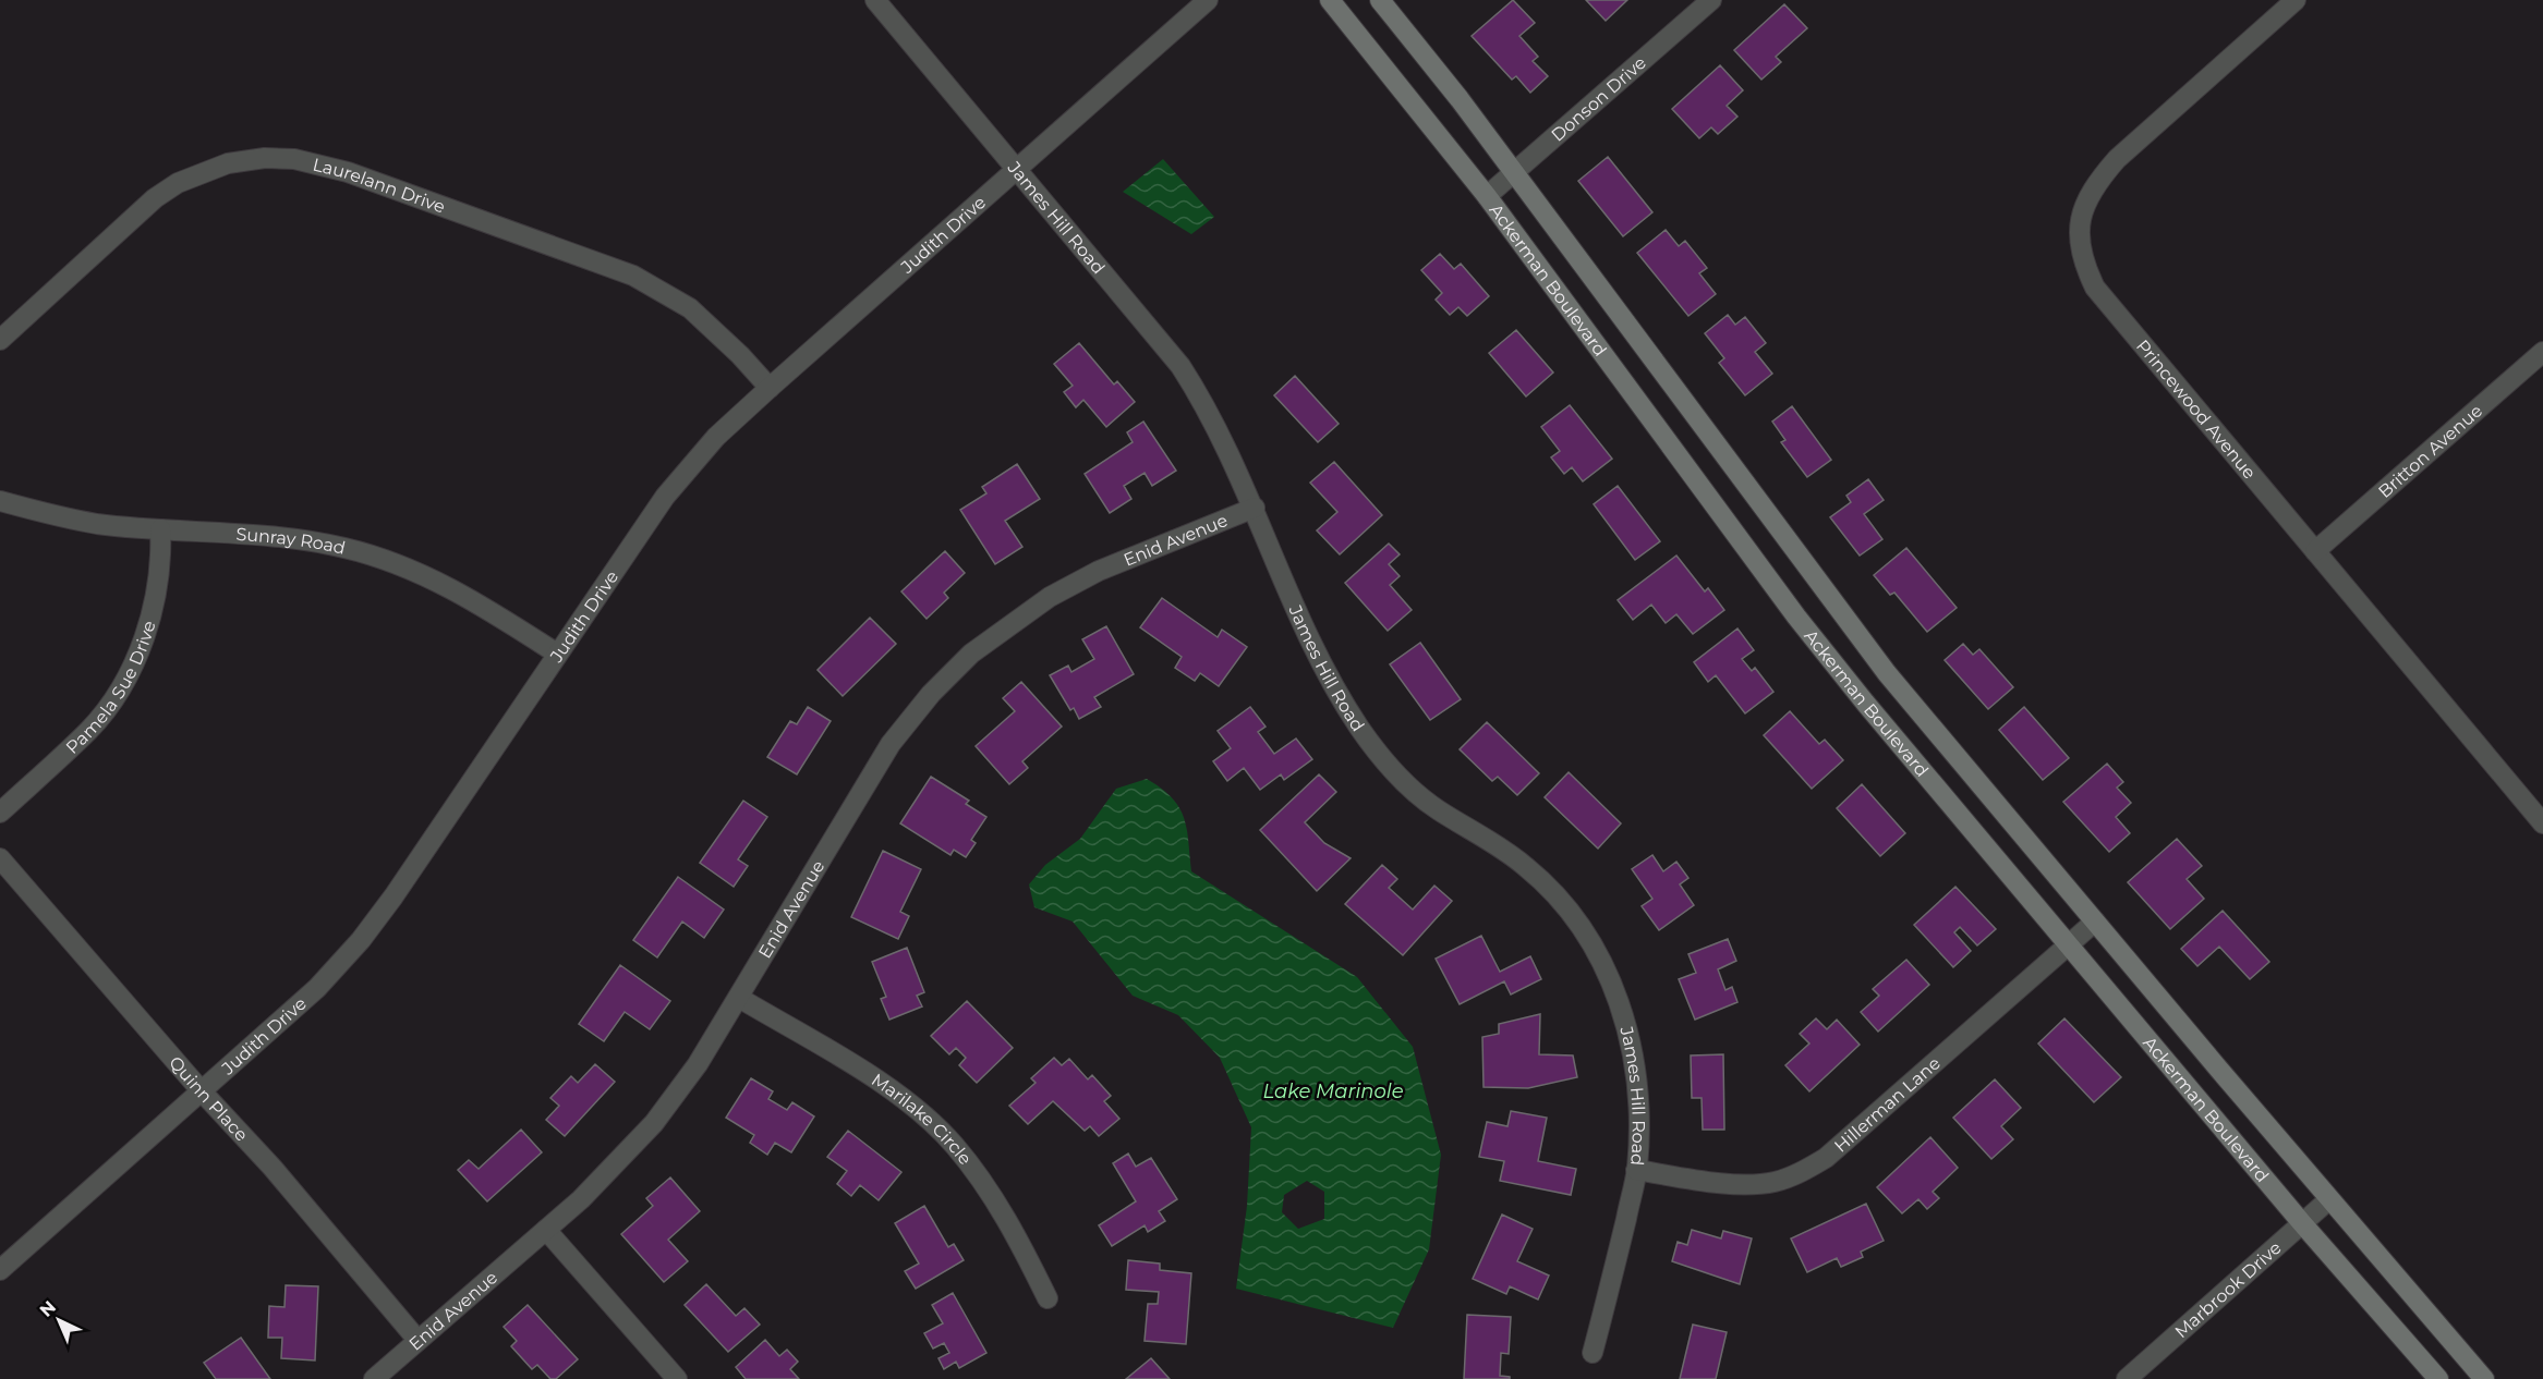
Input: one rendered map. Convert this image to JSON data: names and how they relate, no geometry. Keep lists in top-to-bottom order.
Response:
{
  "streets": {
    "street": [
      "Donson Drive",
      "Laurelann Drive",
      "James Hill Road",
      "Judith Drive",
      "Ackerman Boulevard",
      "Princewood Avenue",
      "Britton Avenue",
      "Enid Avenue",
      "Sunray Road",
      "Pamela Sue Drive",
      "Quinn Place",
      "Hillerman Lane",
      "Marilake Circle",
      "Marbrook Drive"
    ]
  },
  "crossings": [
    ["Donson Drive", "Ackerman Boulevard"],
    ["Laurelann Drive", "Judith Drive"],
    ["James Hill Road", "Judith Drive"],
    ["James Hill Road", "Enid Avenue"],
    ["James Hill Road", "Hillerman Lane"],
    ["Judith Drive", "Sunray Road"],
    ["Judith Drive", "Quinn Place"],
    ["Ackerman Boulevard", "Hillerman Lane"],
    ["Ackerman Boulevard", "Marbrook Drive"],
    ["Princewood Avenue", "Britton Avenue"],
    ["Enid Avenue", "Quinn Place"],
    ["Enid Avenue", "Marilake Circle"],
    ["Sunray Road", "Pamela Sue Drive"]
  ],
  "water": ["Lake Marinole"],
  "north": "top left"
}
